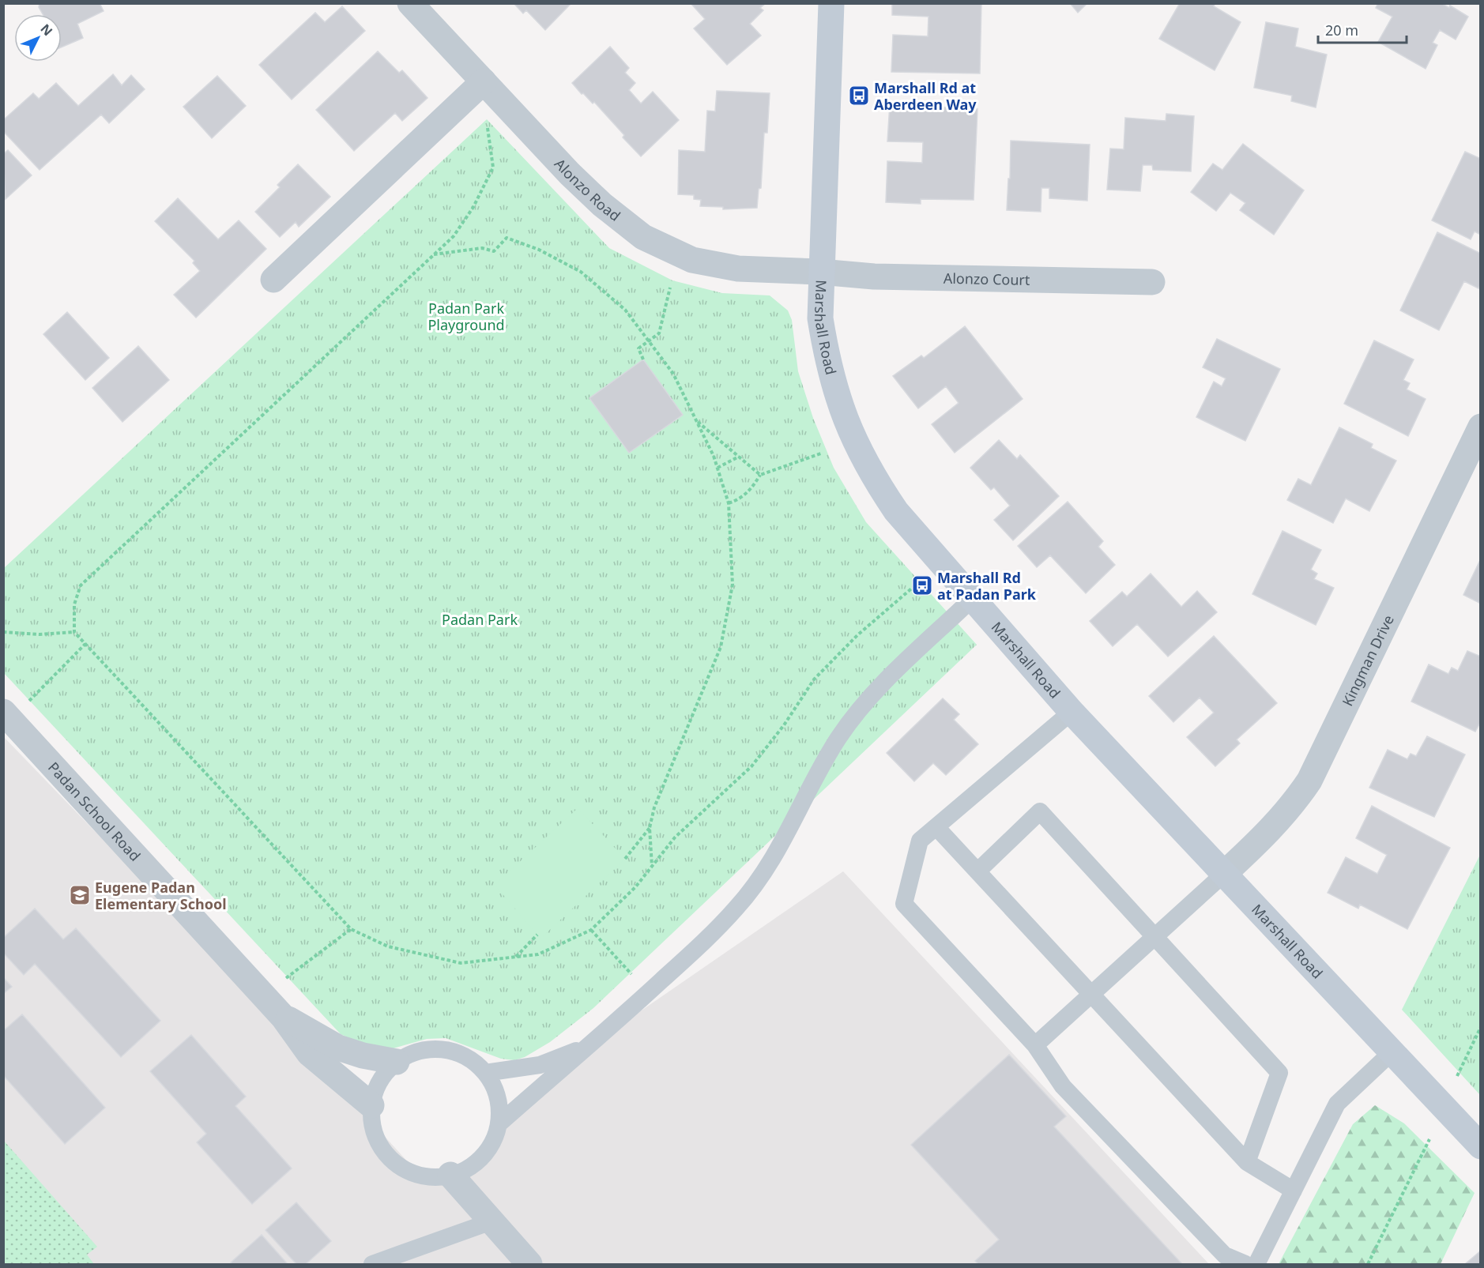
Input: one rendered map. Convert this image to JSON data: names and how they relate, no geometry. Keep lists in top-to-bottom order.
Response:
{
  "streets": {
    "street": [
      "Alonzo Road",
      "Alonzo Court",
      "Marshall Road",
      "Kingman Drive",
      "Padan School Road"
    ]
  },
  "crossings": [
    ["Alonzo Road", "Alonzo Court"],
    ["Alonzo Road", "Marshall Road"],
    ["Alonzo Court", "Marshall Road"],
    ["Marshall Road", "Kingman Drive"]
  ],
  "parks": ["Padan Park Playground", "Padan Park"],
  "places": {
    "bus stop": ["Marshall Rd at Aberdeen Way", "Marshall Rd at Padan Park"],
    "school or university": ["Eugene Padan Elementary School"]
  },
  "scale_bar": "20 m",
  "north": "top right"
}
